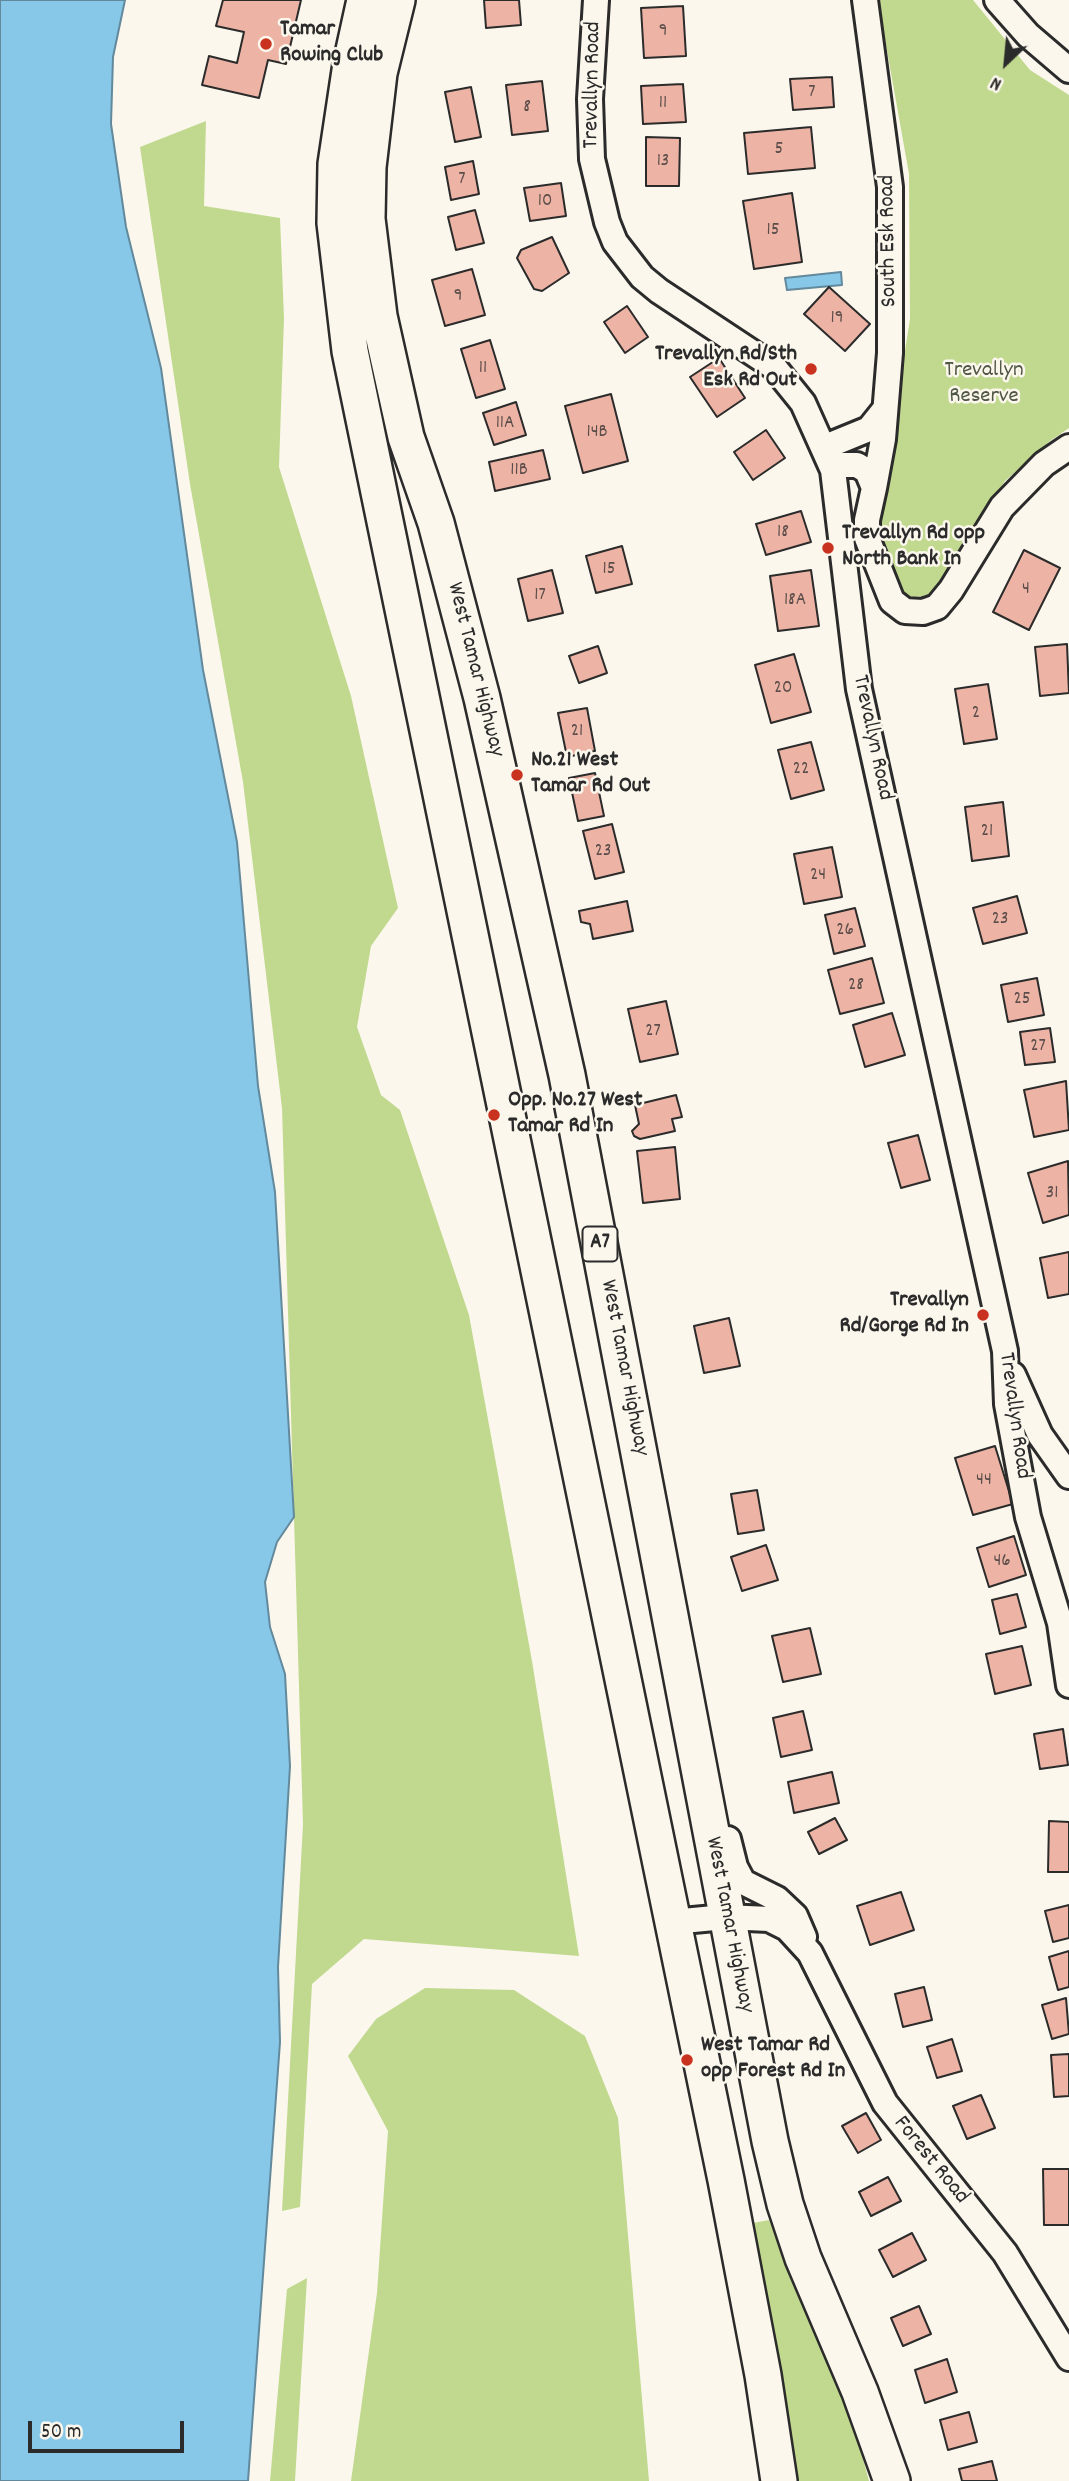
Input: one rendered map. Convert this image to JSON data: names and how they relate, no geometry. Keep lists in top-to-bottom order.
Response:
{
  "streets": {
    "highway": ["West Tamar Highway", "A7"],
    "street": ["Trevallyn Road", "South Esk Road", "Forest Road"]
  },
  "crossings": [
    ["West Tamar Highway", "Forest Road"]
  ],
  "parks": ["Trevallyn Reserve"],
  "places": [
    "Tamar Rowing Club",
    "Trevallyn Rd/Sth Esk Rd Out",
    "Trevallyn Rd opp North Bank In",
    "No.21 West Tamar Rd Out",
    "Opp. No.27 West Tamar Rd In",
    "Trevallyn Rd/Gorge Rd In",
    "West Tamar Rd opp Forest Rd In"
  ],
  "house_numbers": [
    "9",
    "7",
    "11",
    "8",
    "5",
    "13",
    "7",
    "10",
    "15",
    "9",
    "19",
    "11",
    "11A",
    "14B",
    "11B",
    "18",
    "15",
    "4",
    "17",
    "18A",
    "20",
    "2",
    "21",
    "22",
    "21",
    "23",
    "24",
    "23",
    "26",
    "28",
    "25",
    "27",
    "27",
    "31",
    "44",
    "46"
  ],
  "scale_bar": "50 m",
  "north": "bottom left"
}
